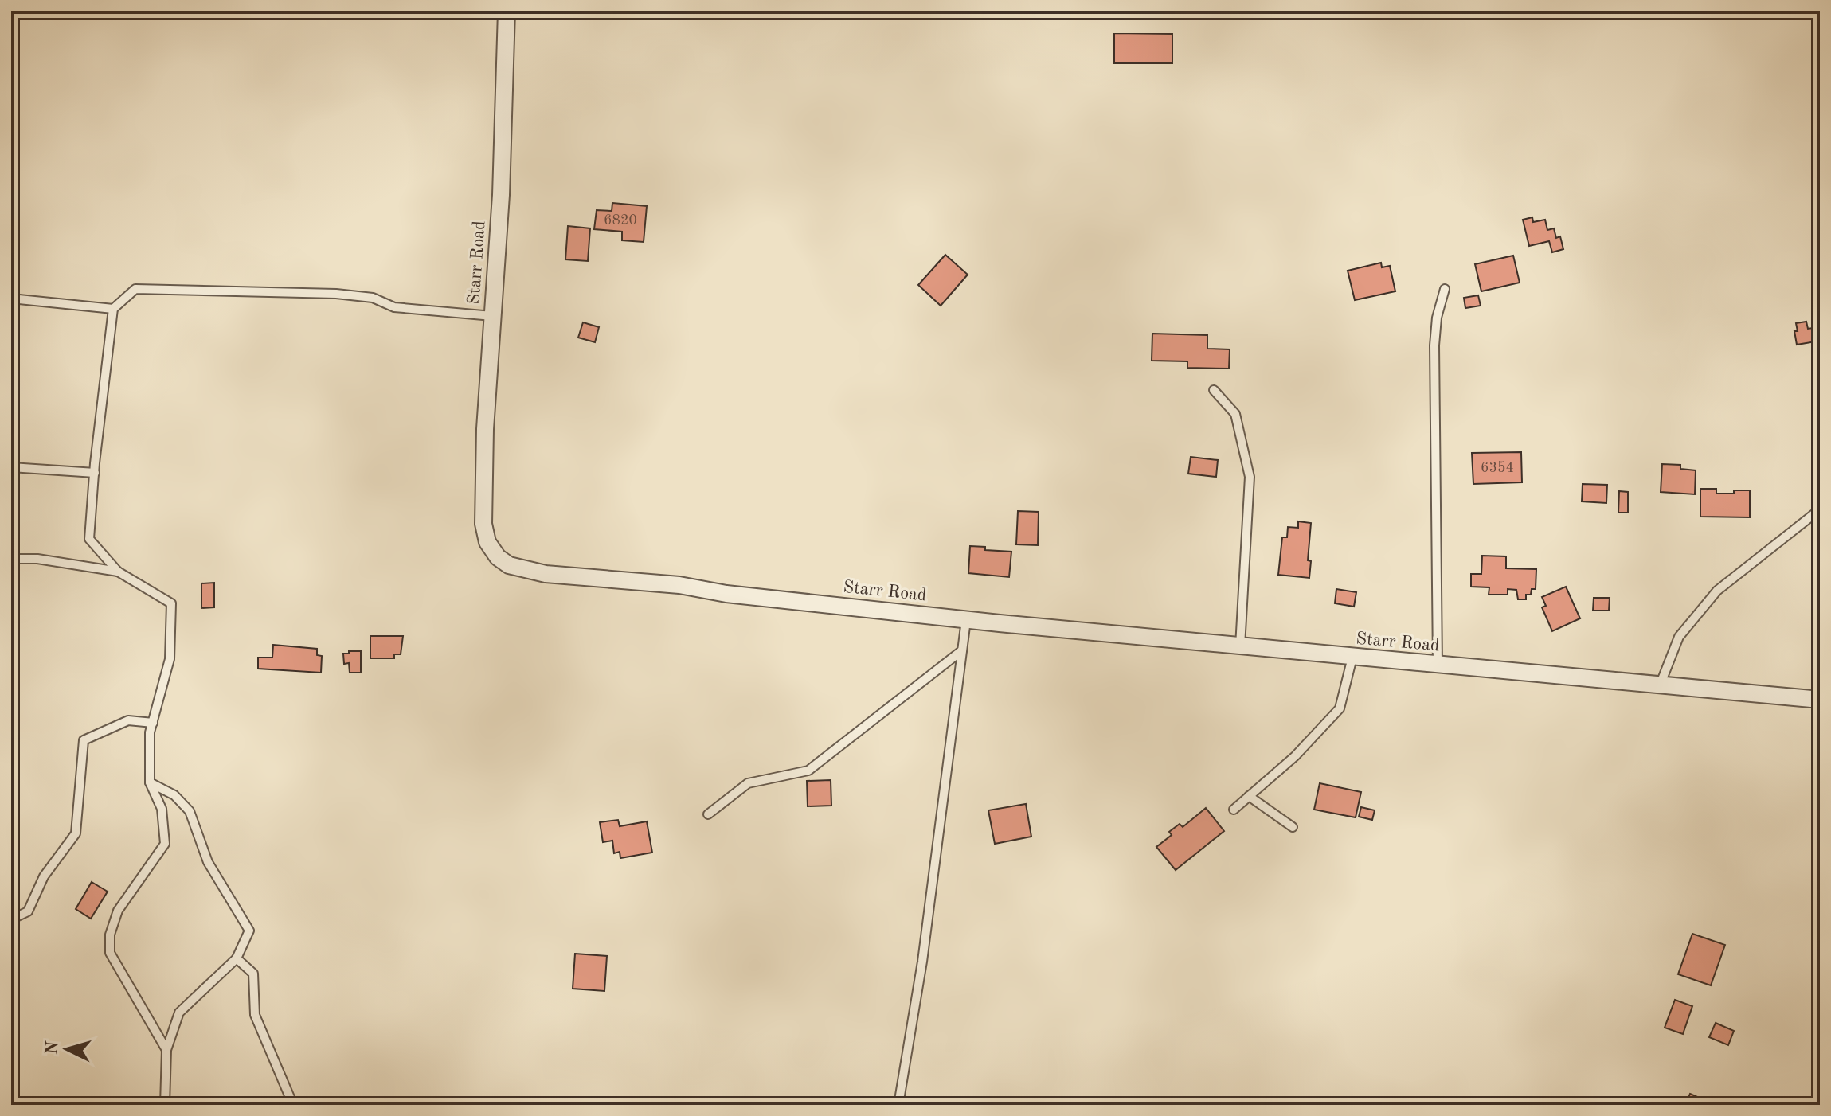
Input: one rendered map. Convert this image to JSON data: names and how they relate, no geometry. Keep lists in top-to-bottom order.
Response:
{
  "streets": {
    "street": ["Starr Road"]
  },
  "house_numbers": ["6820", "6354"],
  "north": "left"
}
